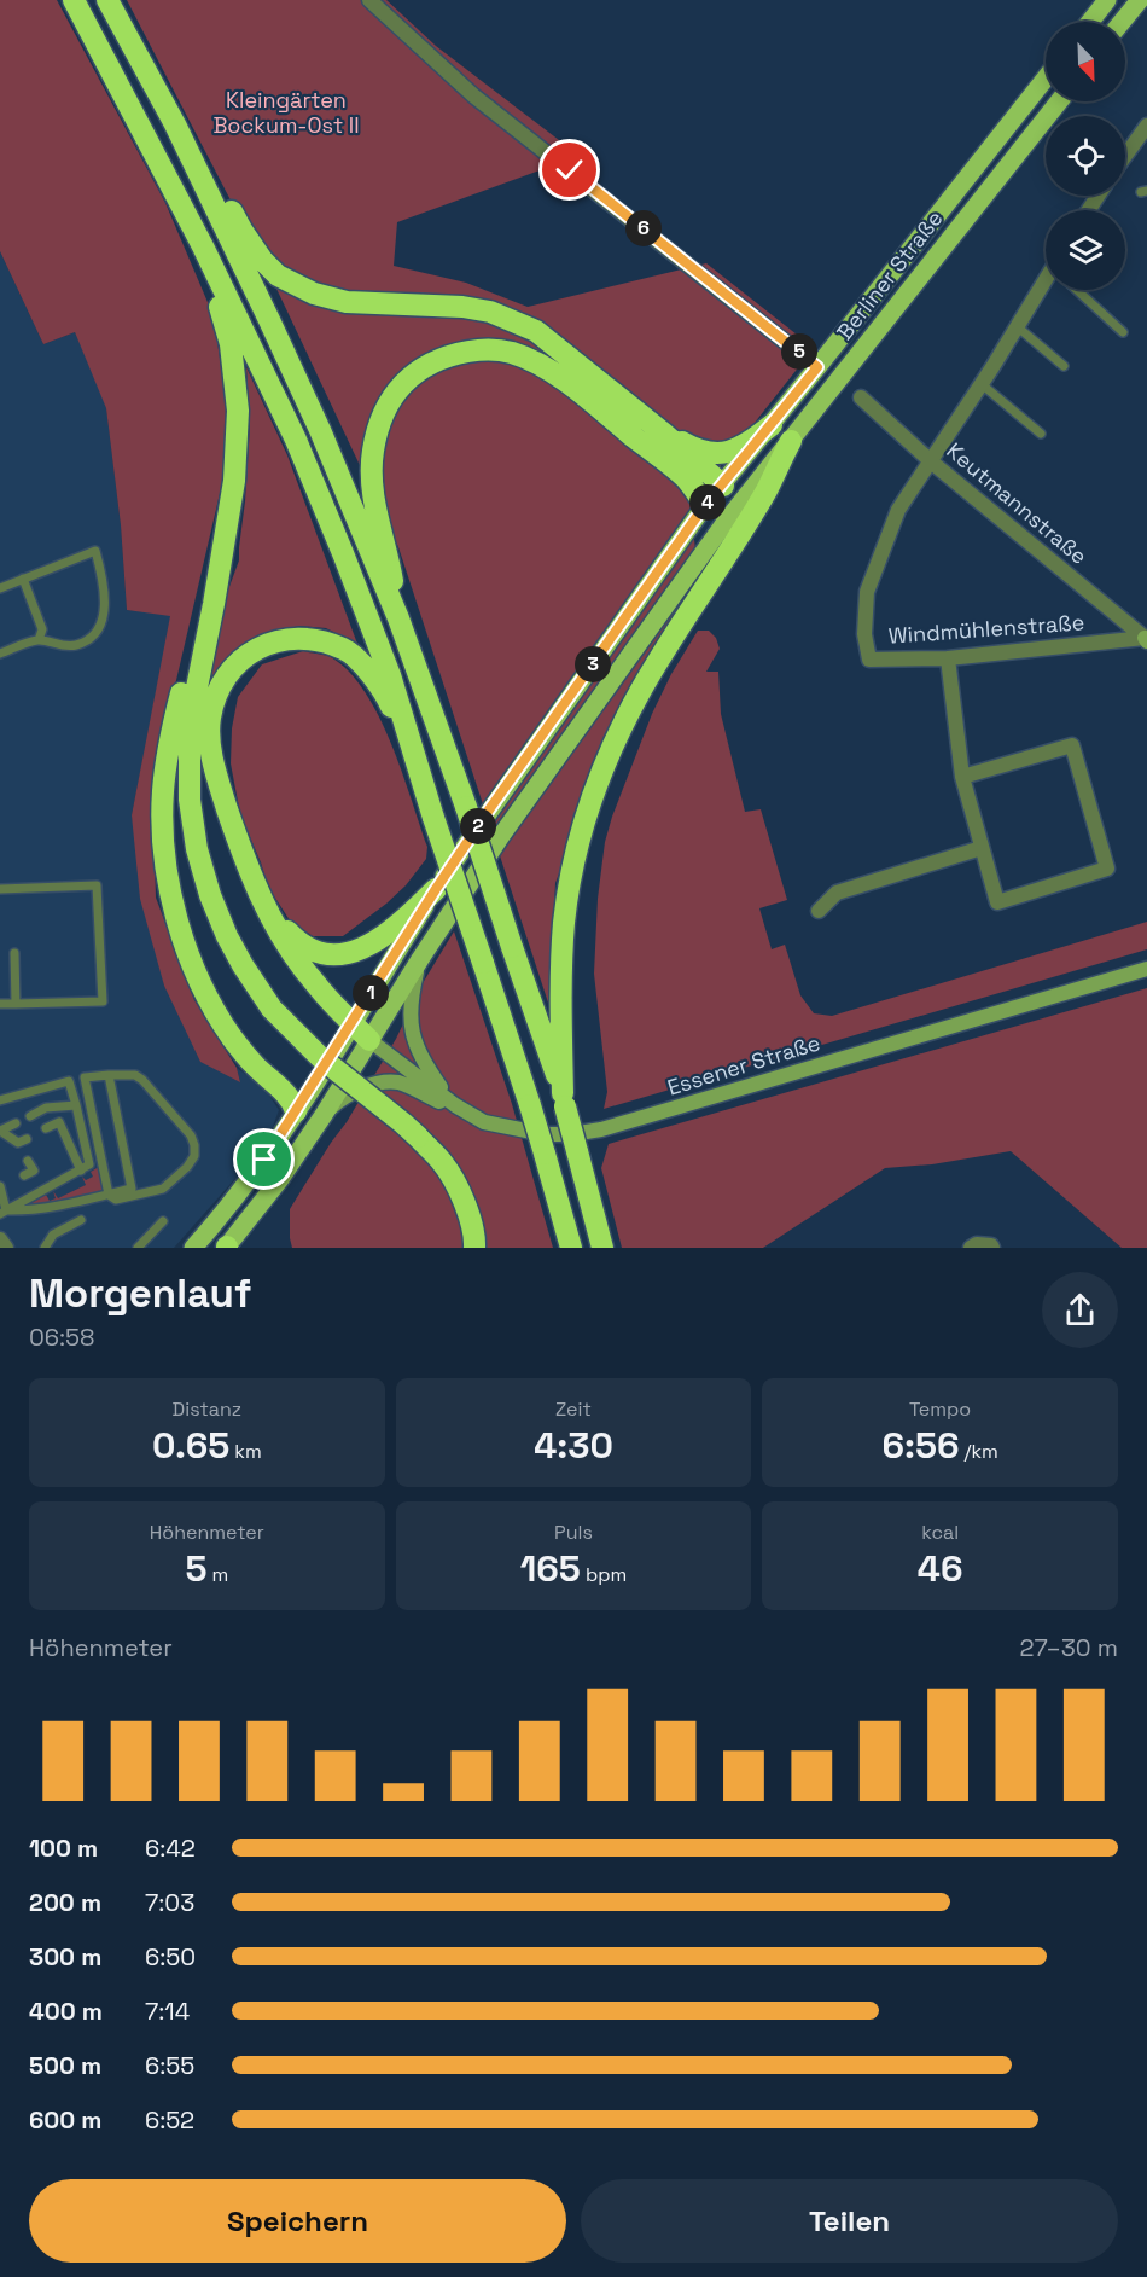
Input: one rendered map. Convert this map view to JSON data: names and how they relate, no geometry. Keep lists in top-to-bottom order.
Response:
{
  "streets": {
    "main road": ["Berliner Straße", "Essener Straße"],
    "street": ["Keutmannstraße", "Windmühlenstraße"]
  },
  "crossings": [
    ["Berliner Straße", "Essener Straße"],
    ["Keutmannstraße", "Windmühlenstraße"]
  ],
  "parks": ["Kleingärten Bockum-Ost II"],
  "north": "bottom right",
  "page": {
    "pins": [
      "6",
      "5",
      "4",
      "3",
      "2",
      "1"
    ],
    "heading": ["Morgenlauf", "06:58"],
    "stats": [
      ["Distanz", "0.65 km"],
      ["Zeit", "4:30"],
      ["Tempo", "6:56 /km"],
      ["Höhenmeter", "5 m"],
      ["Puls", "165 bpm"],
      ["kcal", "46"]
    ],
    "chart": ["Höhenmeter", "27–30 m"],
    "list": [
      {
        "name": "100 m",
        "note": "6:42"
      },
      {
        "name": "200 m",
        "note": "7:03"
      },
      {
        "name": "300 m",
        "note": "6:50"
      },
      {
        "name": "400 m",
        "note": "7:14"
      },
      {
        "name": "500 m",
        "note": "6:55"
      },
      {
        "name": "600 m",
        "note": "6:52"
      }
    ],
    "buttons": ["Speichern", "Teilen"]
  }
}
